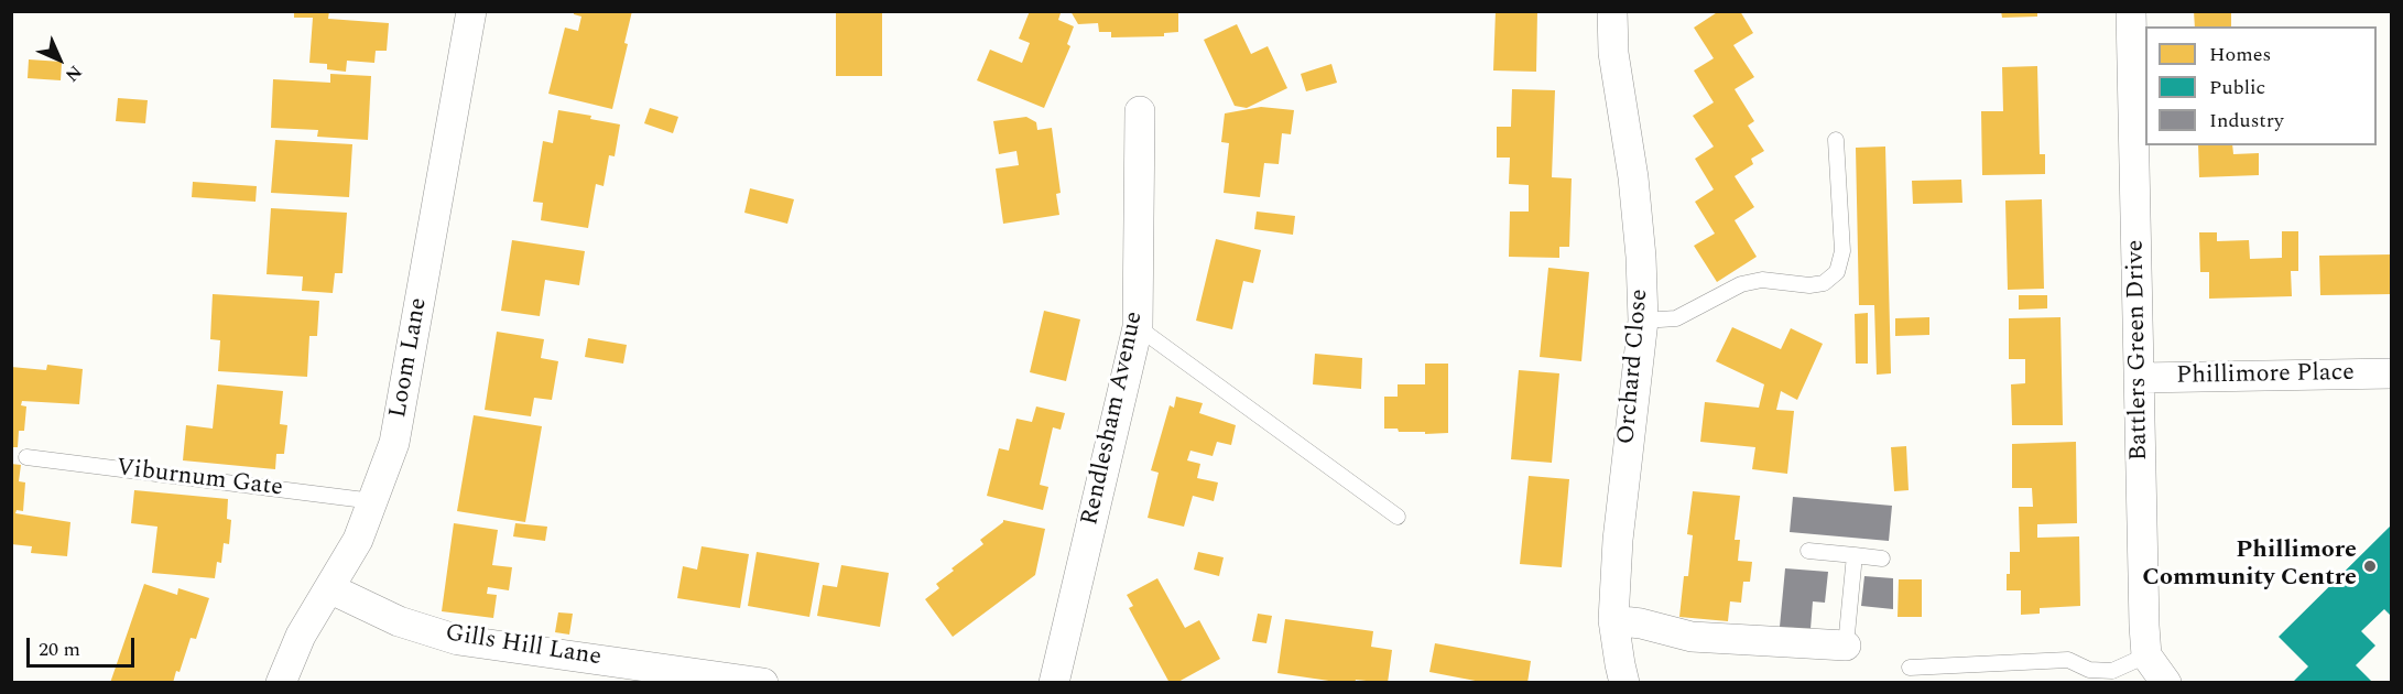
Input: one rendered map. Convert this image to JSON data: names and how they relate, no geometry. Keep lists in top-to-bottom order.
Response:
{
  "streets": {
    "street": [
      "Battlers Green Drive",
      "Loom Lane",
      "Orchard Close",
      "Phillimore Place",
      "Rendlesham Avenue",
      "Gills Hill Lane"
    ],
    "lane": ["Viburnum Gate"]
  },
  "crossings": [
    ["Battlers Green Drive", "Phillimore Place"],
    ["Loom Lane", "Viburnum Gate"],
    ["Loom Lane", "Gills Hill Lane"]
  ],
  "places": ["Phillimore Community Centre"],
  "legend": ["Homes", "Public", "Industry"],
  "scale_bar": "20 m",
  "north": "bottom right"
}
